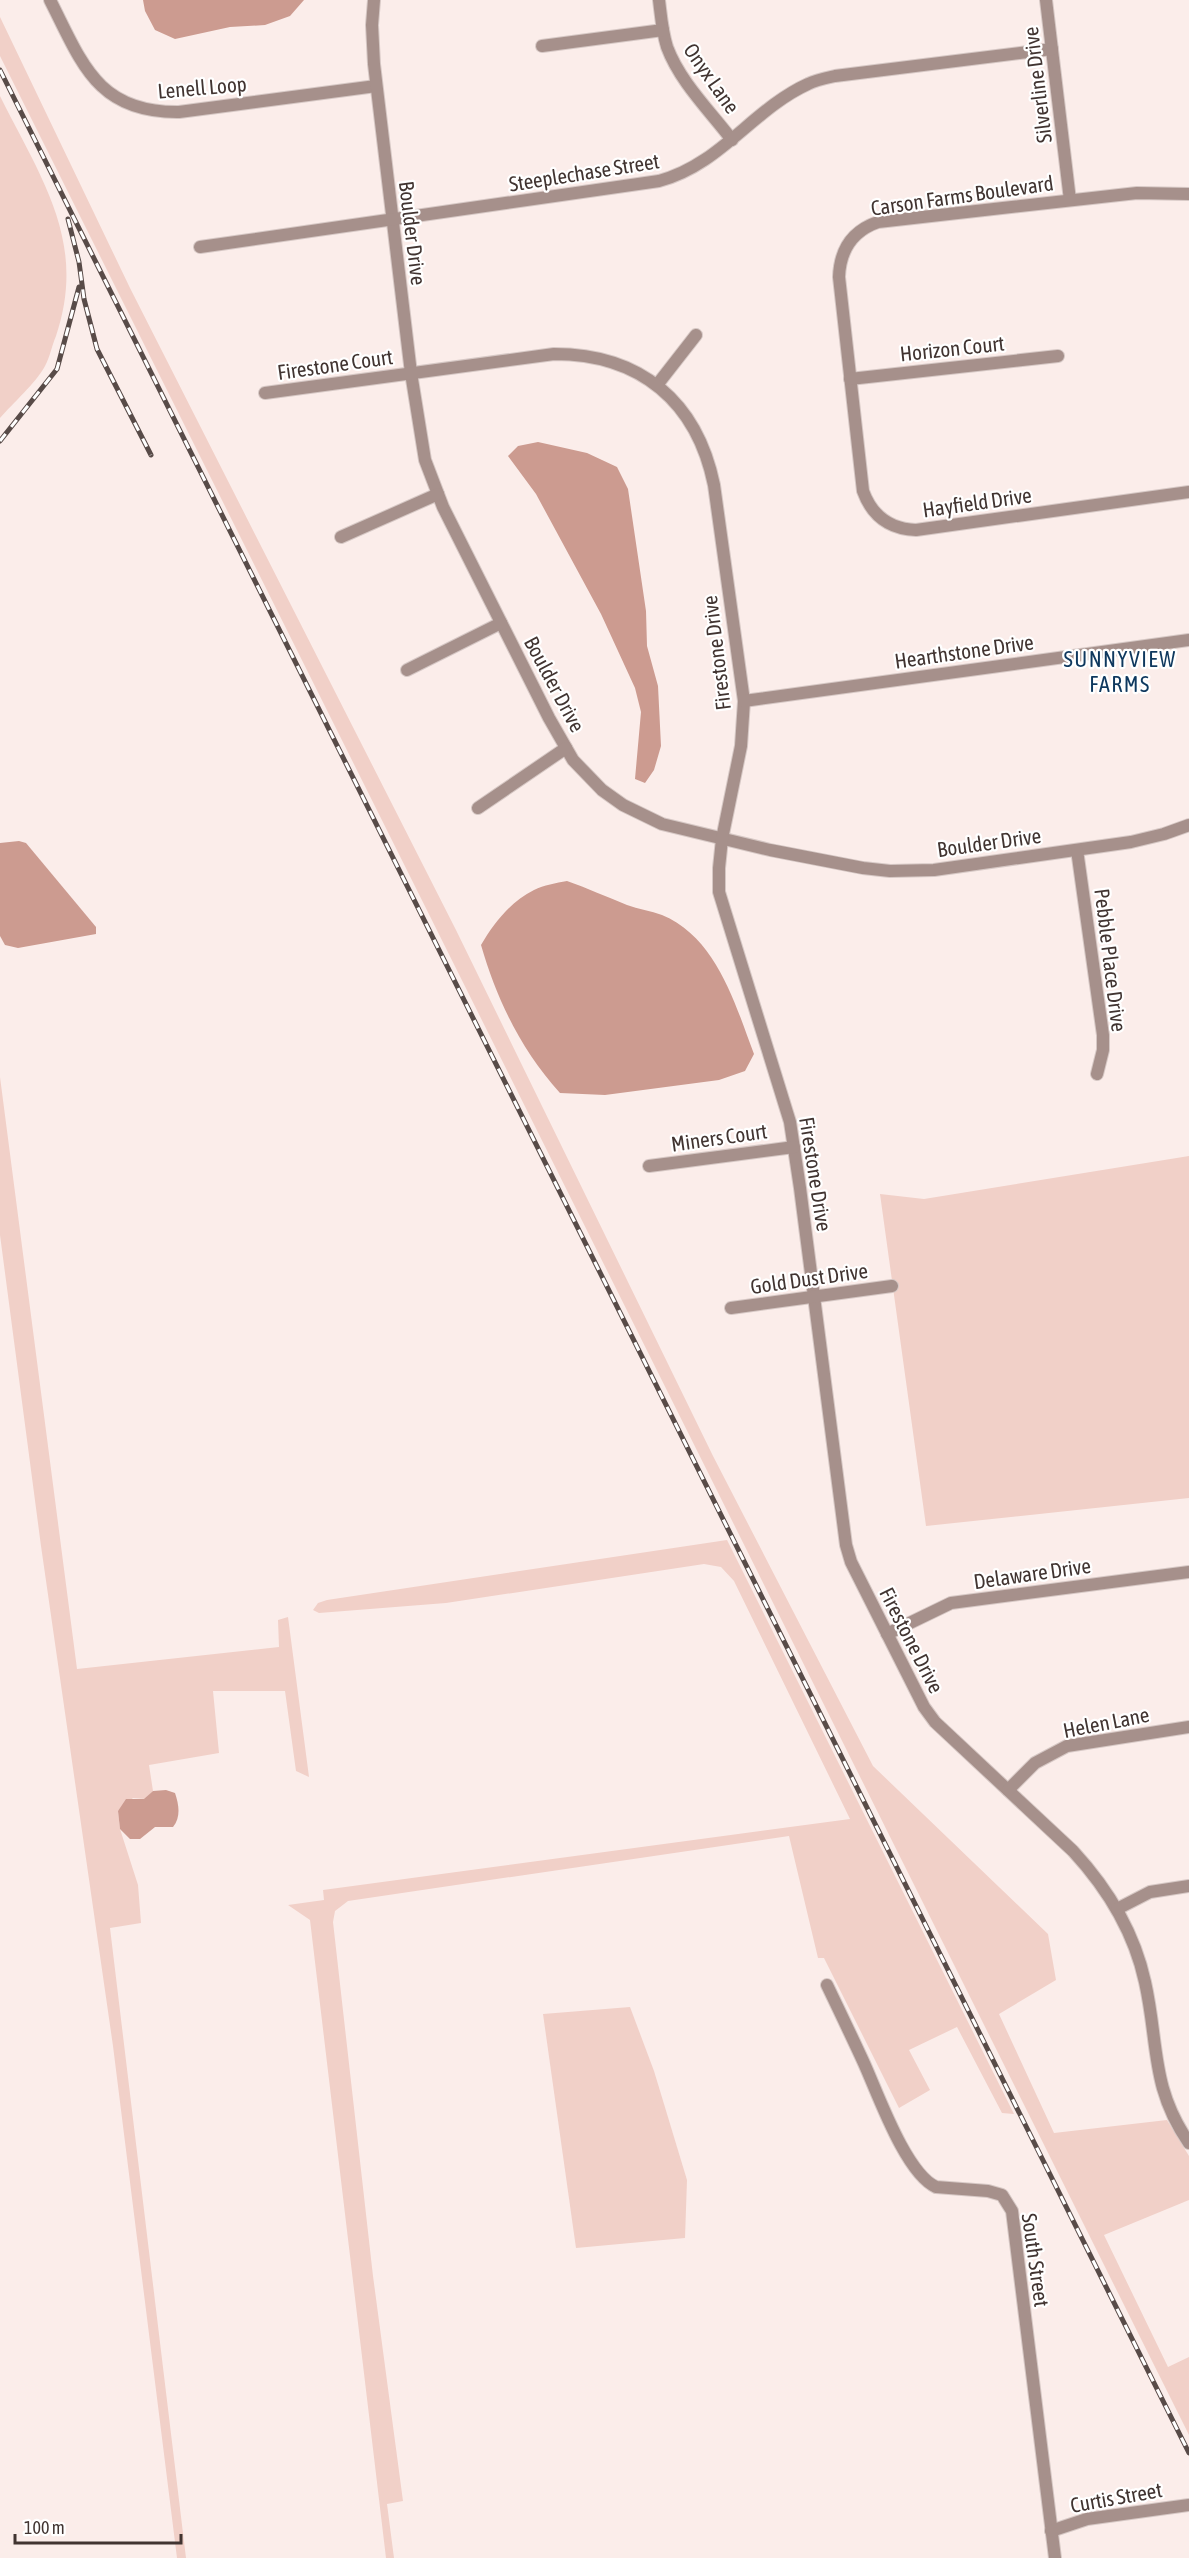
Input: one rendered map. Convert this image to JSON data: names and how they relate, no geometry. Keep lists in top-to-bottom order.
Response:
{
  "streets": {
    "street": [
      "Onyx Lane",
      "Silverline Drive",
      "Lenell Loop",
      "Steeplechase Street",
      "Carson Farms Boulevard",
      "Boulder Drive",
      "Horizon Court",
      "Firestone Court",
      "Hayfield Drive",
      "Hearthstone Drive",
      "Firestone Drive",
      "Pebble Place Drive",
      "Miners Court",
      "Gold Dust Drive",
      "Delaware Drive",
      "Helen Lane",
      "South Street",
      "Curtis Street"
    ]
  },
  "crossings": [
    ["Onyx Lane", "Steeplechase Street"],
    ["Silverline Drive", "Steeplechase Street"],
    ["Silverline Drive", "Carson Farms Boulevard"],
    ["Lenell Loop", "Boulder Drive"],
    ["Steeplechase Street", "Boulder Drive"],
    ["Carson Farms Boulevard", "Horizon Court"],
    ["Carson Farms Boulevard", "Hayfield Drive"],
    ["Boulder Drive", "Firestone Court"],
    ["Boulder Drive", "Firestone Drive"],
    ["Boulder Drive", "Pebble Place Drive"],
    ["Horizon Court", "Hayfield Drive"],
    ["Firestone Court", "Firestone Drive"],
    ["Hearthstone Drive", "Firestone Drive"],
    ["Firestone Drive", "Miners Court"],
    ["Firestone Drive", "Gold Dust Drive"],
    ["Firestone Drive", "Delaware Drive"],
    ["Firestone Drive", "Helen Lane"],
    ["South Street", "Curtis Street"]
  ],
  "districts": ["SUNNYVIEW FARMS"],
  "scale_bar": "100 m"
}
